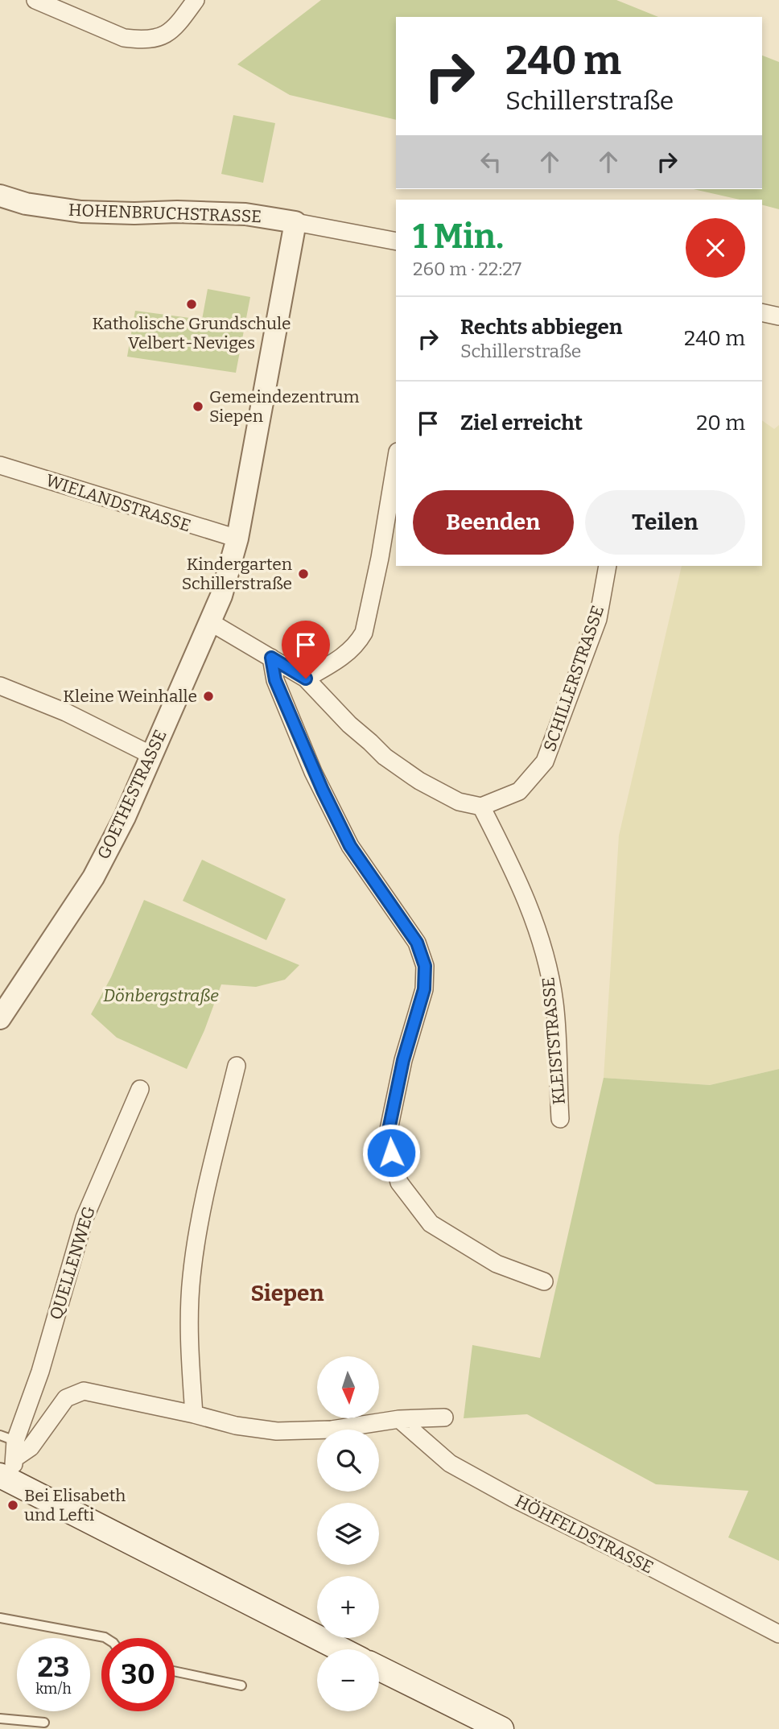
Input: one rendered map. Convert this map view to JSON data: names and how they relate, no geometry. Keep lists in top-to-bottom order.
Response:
{
  "streets": {
    "street": [
      "HOHENBRUCHSTRASSE",
      "WIELANDSTRASSE",
      "SCHILLERSTRASSE",
      "GOETHESTRASSE",
      "KLEISTSTRASSE",
      "QUELLENWEG",
      "HÖHFELDSTRASSE"
    ]
  },
  "crossings": [
    ["HOHENBRUCHSTRASSE", "GOETHESTRASSE"],
    ["WIELANDSTRASSE", "GOETHESTRASSE"],
    ["SCHILLERSTRASSE", "KLEISTSTRASSE"]
  ],
  "districts": ["Siepen"],
  "parks": ["Dönbergstraße"],
  "places": [
    "Katholische Grundschule Velbert-Neviges",
    "Gemeindezentrum Siepen",
    "Kindergarten Schillerstraße",
    "Kleine Weinhalle",
    "Bei Elisabeth und Lefti"
  ],
  "north": "bottom",
  "page": {
    "turn": ["240 m", "Schillerstraße"],
    "heading": ["1 Min.", "260 m · 22:27"],
    "list": [
      {
        "name": "Rechts abbiegen",
        "note": "Schillerstraße",
        "value": "240 m"
      },
      {
        "name": "Ziel erreicht",
        "value": "20 m"
      }
    ],
    "buttons": ["Beenden", "Teilen"],
    "map_buttons": ["+", "−"],
    "speed": "23 km/h",
    "limit": "30"
  }
}
